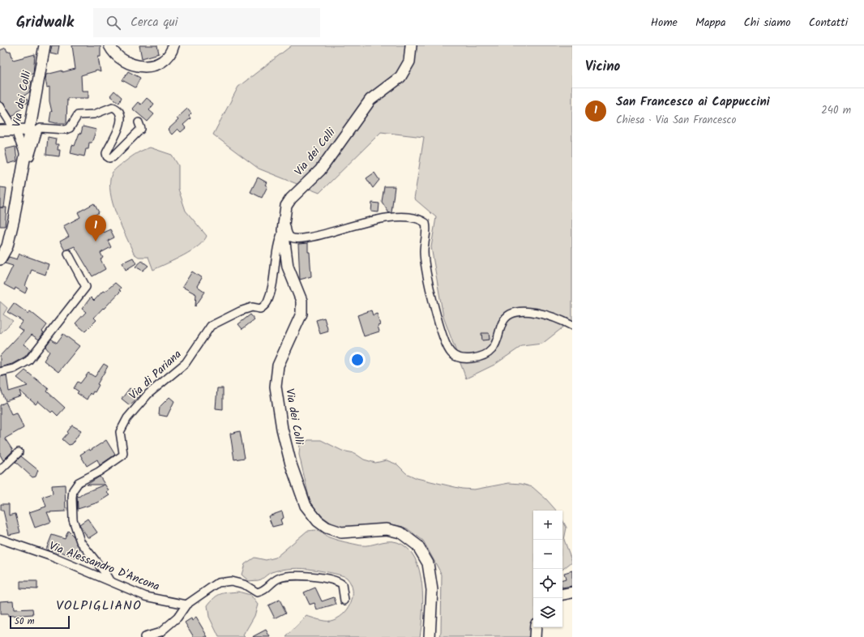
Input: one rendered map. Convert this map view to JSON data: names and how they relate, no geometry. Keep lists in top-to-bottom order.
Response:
{
  "streets": {
    "street": ["Via dei Colli", "Via di Pariana", "Via Alessandro D'Ancona"]
  },
  "crossings": [
    ["Via dei Colli", "Via di Pariana"],
    ["Via di Pariana", "Via Alessandro D'Ancona"]
  ],
  "districts": ["VOLPIGLIANO"],
  "scale_bar": "50 m",
  "page": {
    "header": "Gridwalk",
    "search": "Cerca qui",
    "nav": [
      "Home",
      "Mappa",
      "Chi siamo",
      "Contatti"
    ],
    "heading": "Vicino",
    "list": [
      {
        "mark": "1",
        "name": "San Francesco ai Cappuccini",
        "note": "Chiesa · Via San Francesco",
        "value": "240 m"
      }
    ],
    "pins": "1",
    "map_buttons": ["+", "−"],
    "scale": "50 m"
  }
}
